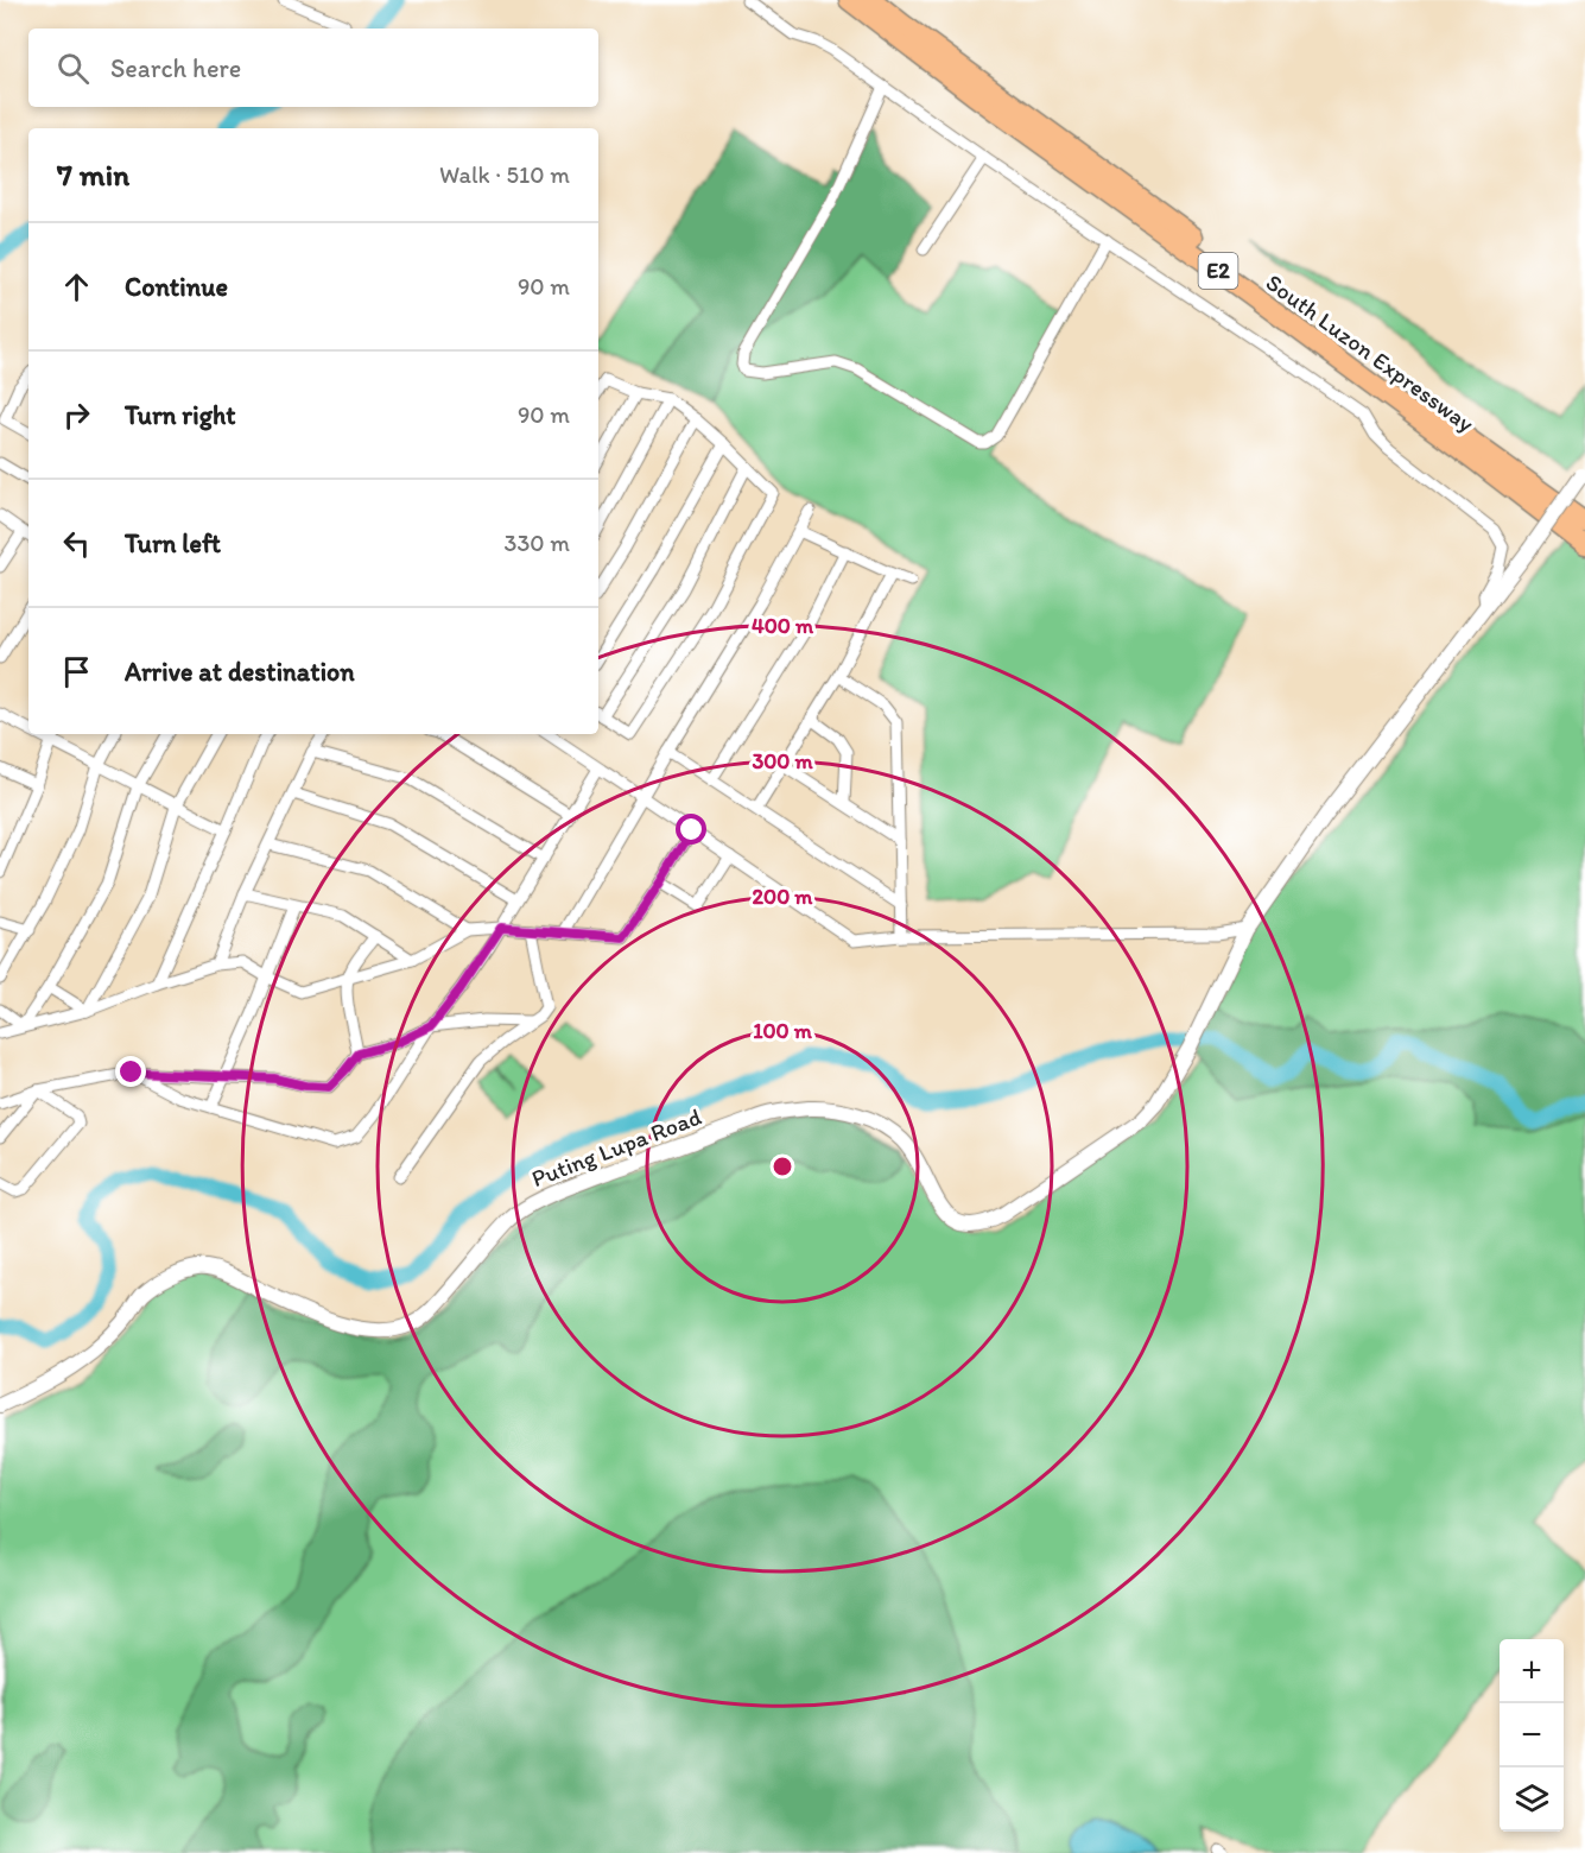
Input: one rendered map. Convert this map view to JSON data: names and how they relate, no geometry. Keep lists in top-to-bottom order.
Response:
{
  "streets": {
    "highway": ["E2", "South Luzon Expressway"],
    "street": ["Puting Lupa Road"]
  },
  "page": {
    "search": "Search here",
    "heading": ["7 min", "Walk · 510 m"],
    "list": [
      ["Continue", "90 m"],
      ["Turn right", "90 m"],
      ["Turn left", "330 m"],
      "Arrive at destination"
    ],
    "map_buttons": ["+", "−"]
  },
  "rings": [
    "400 m",
    "300 m",
    "200 m",
    "100 m"
  ]
}
